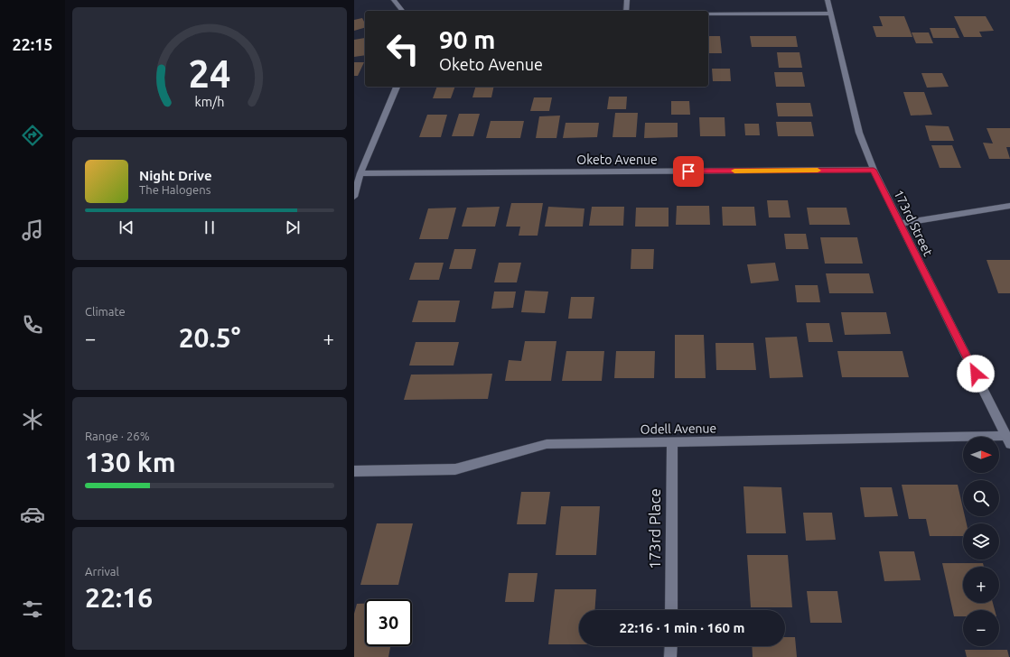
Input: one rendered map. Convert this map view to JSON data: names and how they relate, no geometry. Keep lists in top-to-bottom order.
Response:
{
  "streets": {
    "street": [
      "Oketo Avenue",
      "173rd Street",
      "Odell Avenue",
      "173rd Place"
    ]
  },
  "crossings": [
    ["Oketo Avenue", "173rd Street"],
    ["173rd Street", "Odell Avenue"],
    ["Odell Avenue", "173rd Place"]
  ],
  "north": "right",
  "page": {
    "tabs": "22:15",
    "turn": ["90 m", "Oketo Avenue"],
    "song": ["Night Drive", "The Halogens"],
    "tile": [
      "Climate",
      ["Range · 26%", "130 km"],
      ["Arrival", "22:16"]
    ],
    "heat": ["−", "20.5°", "+"],
    "map_buttons": ["+", "−"],
    "limit": "30",
    "trip": "22:16 · 1 min · 160 m",
    "gauge": ["24", "km/h"]
  }
}
